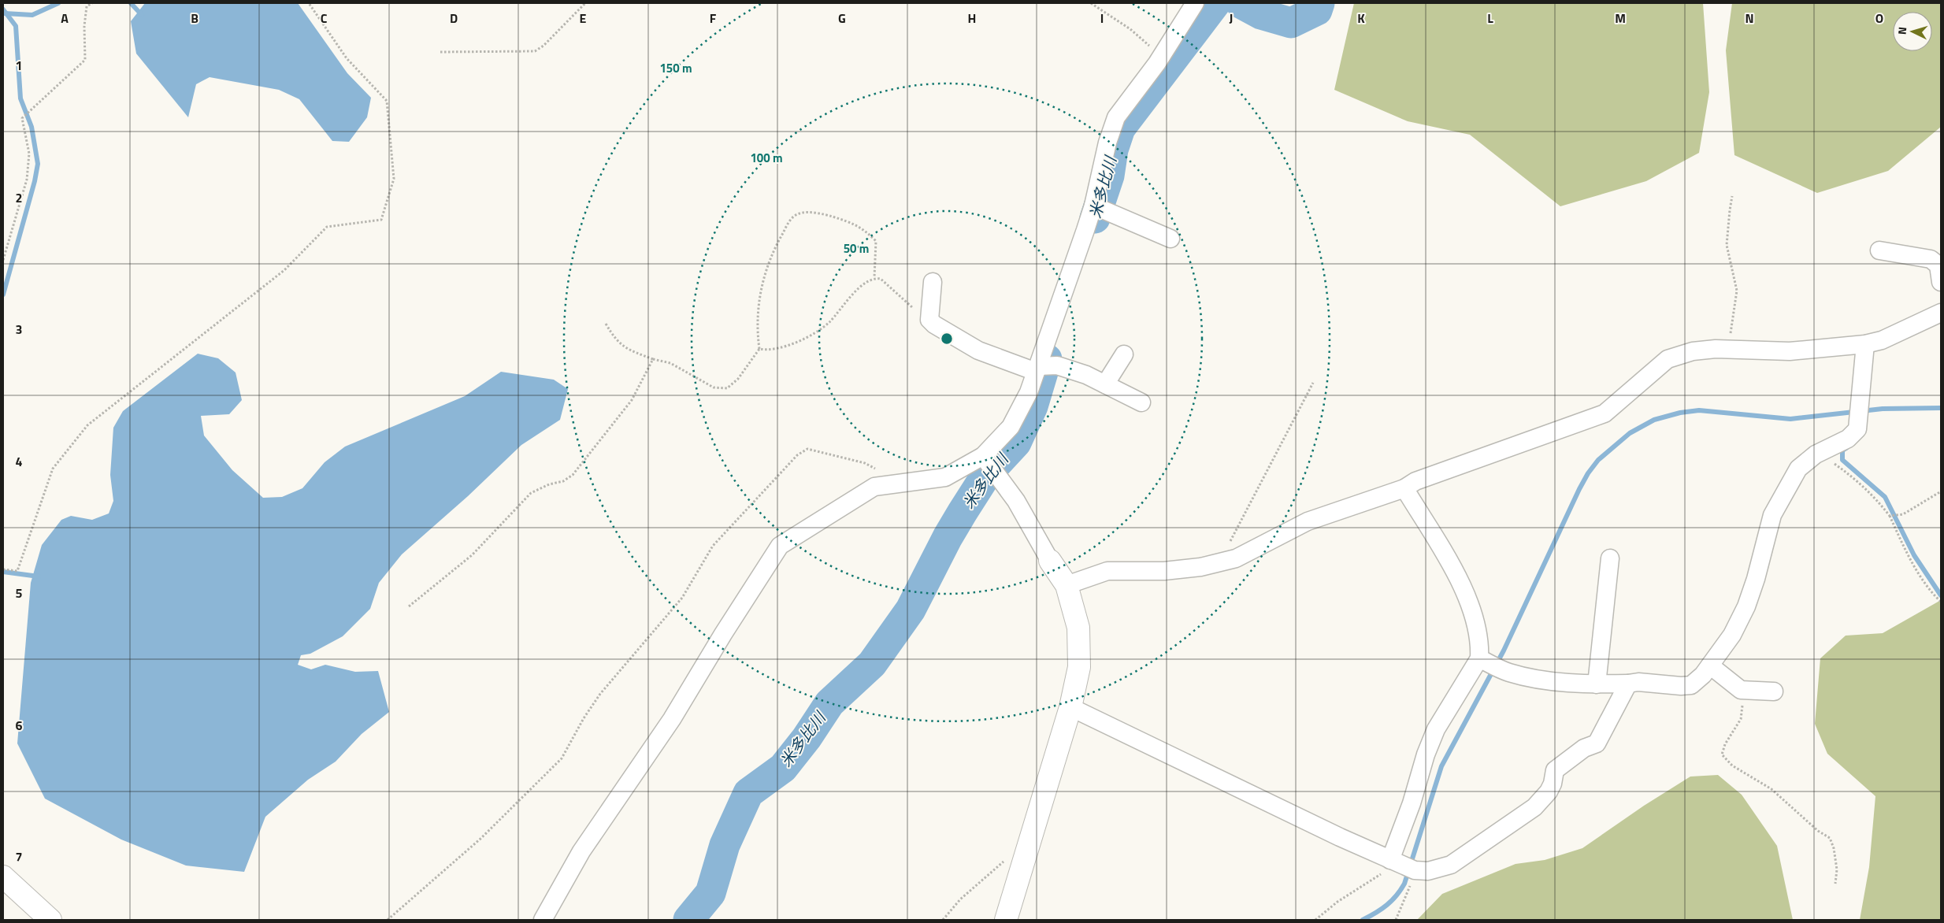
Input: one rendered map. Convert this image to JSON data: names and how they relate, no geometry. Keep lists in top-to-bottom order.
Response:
{
  "water": ["米多比川"],
  "north": "left",
  "grid": {
    "columns": [
      "A",
      "B",
      "C",
      "D",
      "E",
      "F",
      "G",
      "H",
      "I",
      "J",
      "K",
      "L",
      "M",
      "N",
      "O"
    ],
    "rows": [
      "1",
      "2",
      "3",
      "4",
      "5",
      "6",
      "7"
    ]
  },
  "rings": ["150 m", "100 m", "50 m"]
}
